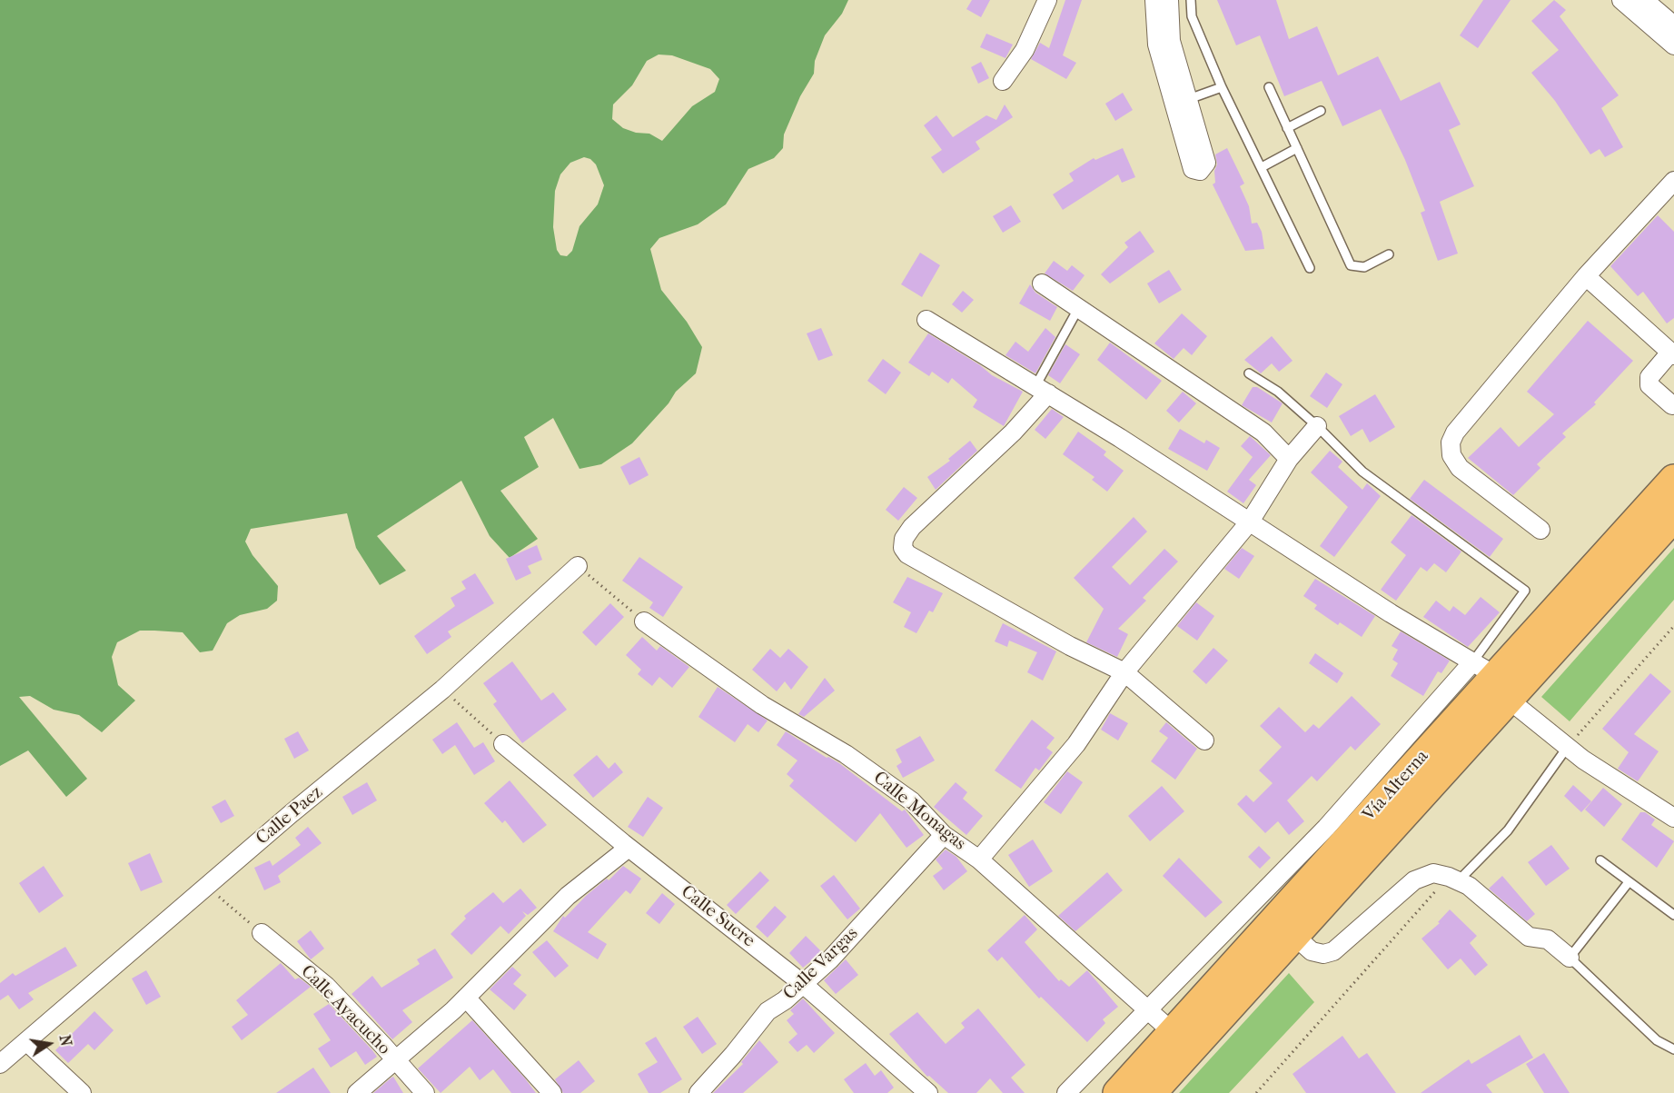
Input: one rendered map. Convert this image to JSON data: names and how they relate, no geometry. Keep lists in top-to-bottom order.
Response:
{
  "streets": {
    "highway": ["Vía Alterna"],
    "street": [
      "Calle Monagas",
      "Calle Paez",
      "Calle Sucre",
      "Calle Vargas",
      "Calle Ayacucho"
    ]
  },
  "crossings": [
    ["Vía Alterna", "Calle Monagas"],
    ["Calle Monagas", "Calle Vargas"],
    ["Calle Sucre", "Calle Vargas"]
  ],
  "north": "right"
}
